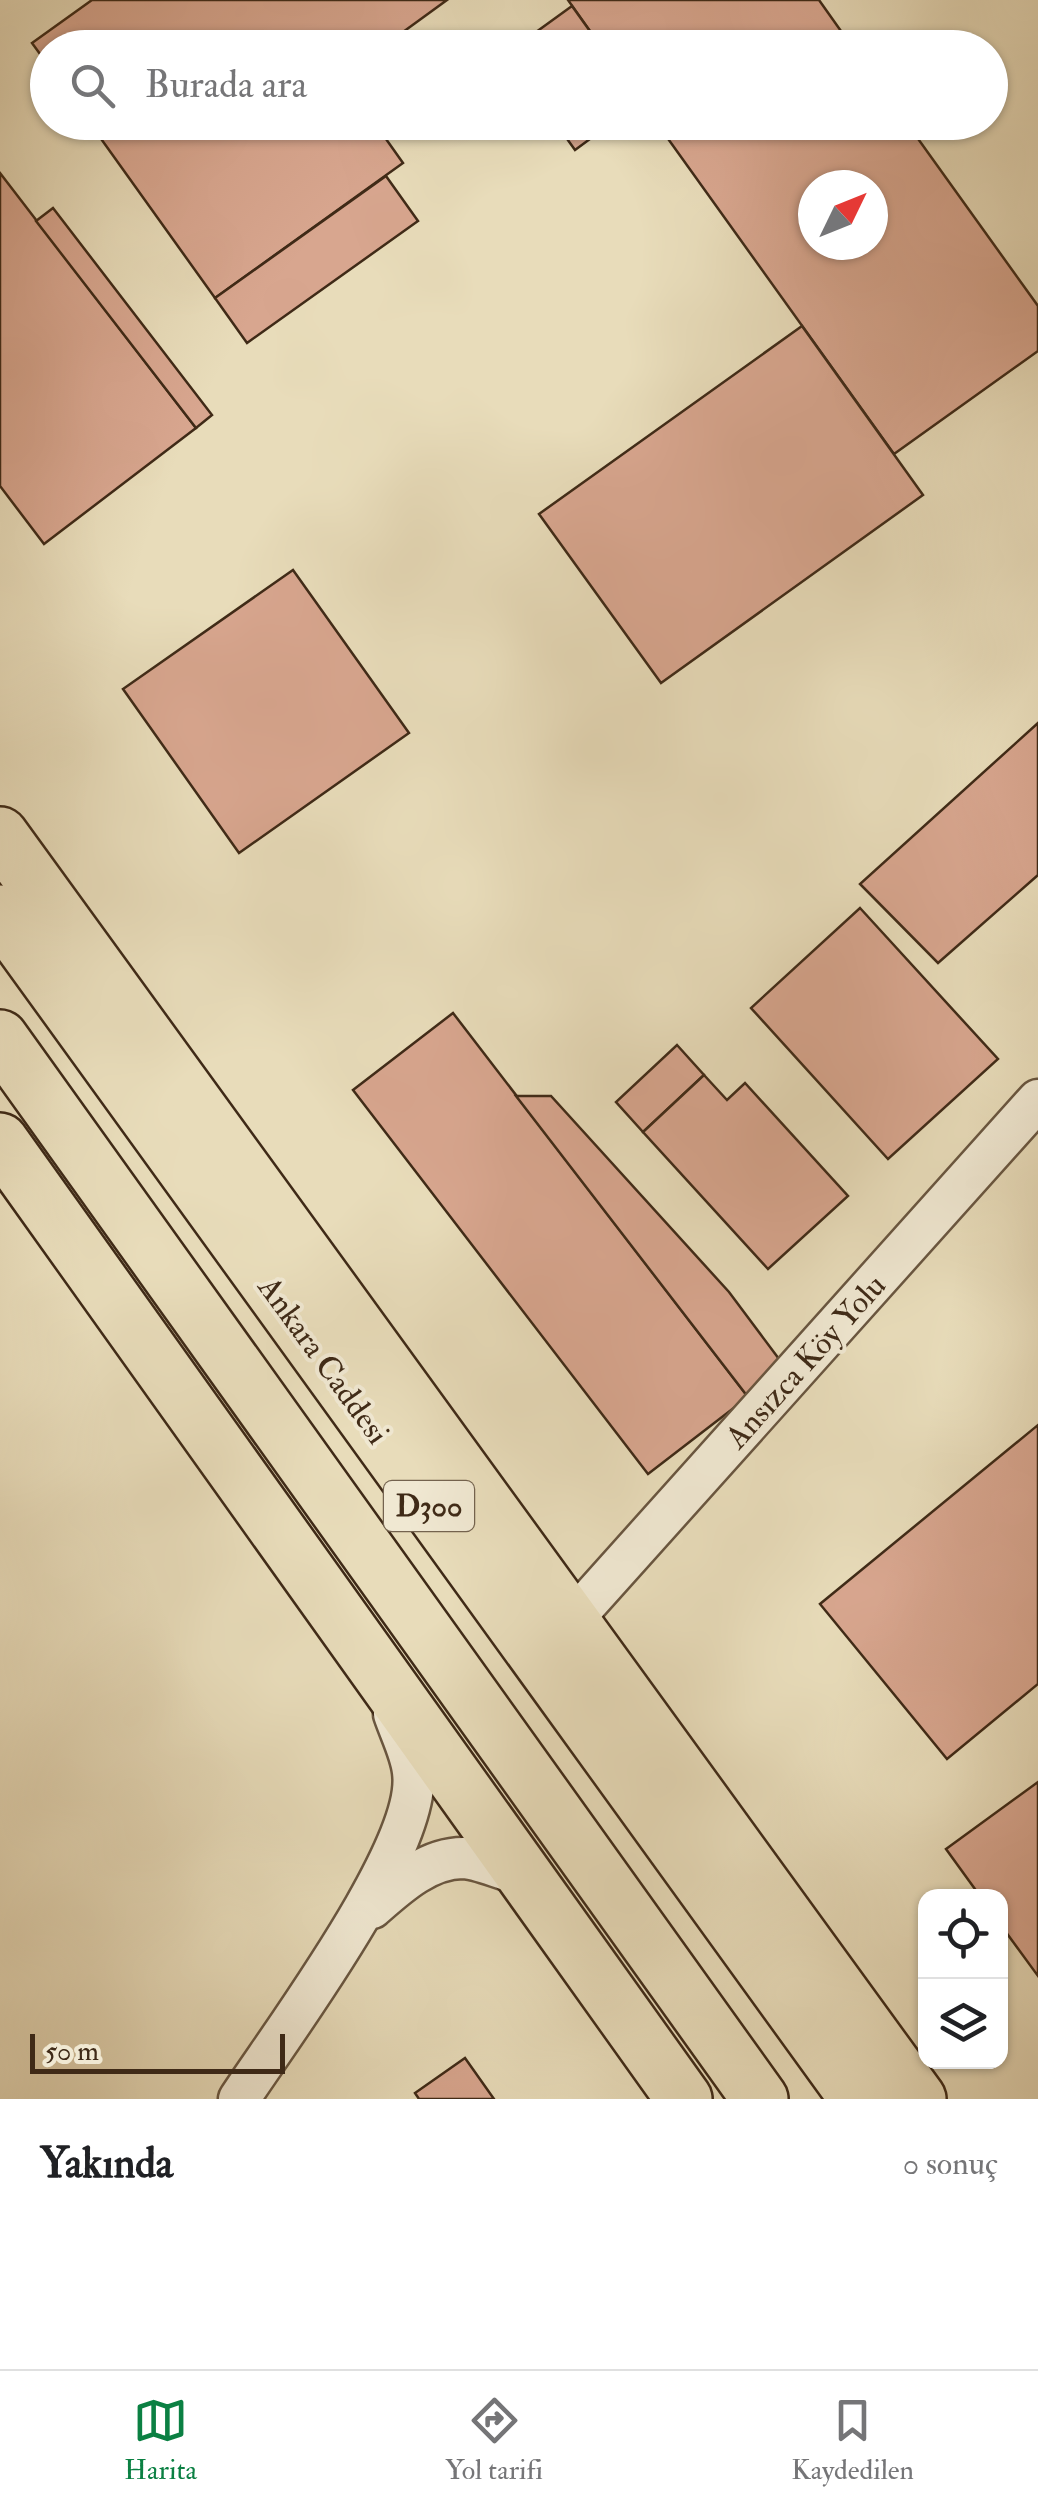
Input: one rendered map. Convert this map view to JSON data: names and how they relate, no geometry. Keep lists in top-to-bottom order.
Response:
{
  "streets": {
    "highway": ["Ankara Caddesi", "D300"],
    "street": ["Ansızca Köy Yolu"]
  },
  "scale_bar": "50 m",
  "north": "top right",
  "page": {
    "search": "Burada ara",
    "scale": "50 m",
    "heading": ["Yakında", "0 sonuç"],
    "nav": ["Harita", "Yol tarifi", "Kaydedilen"]
  }
}
